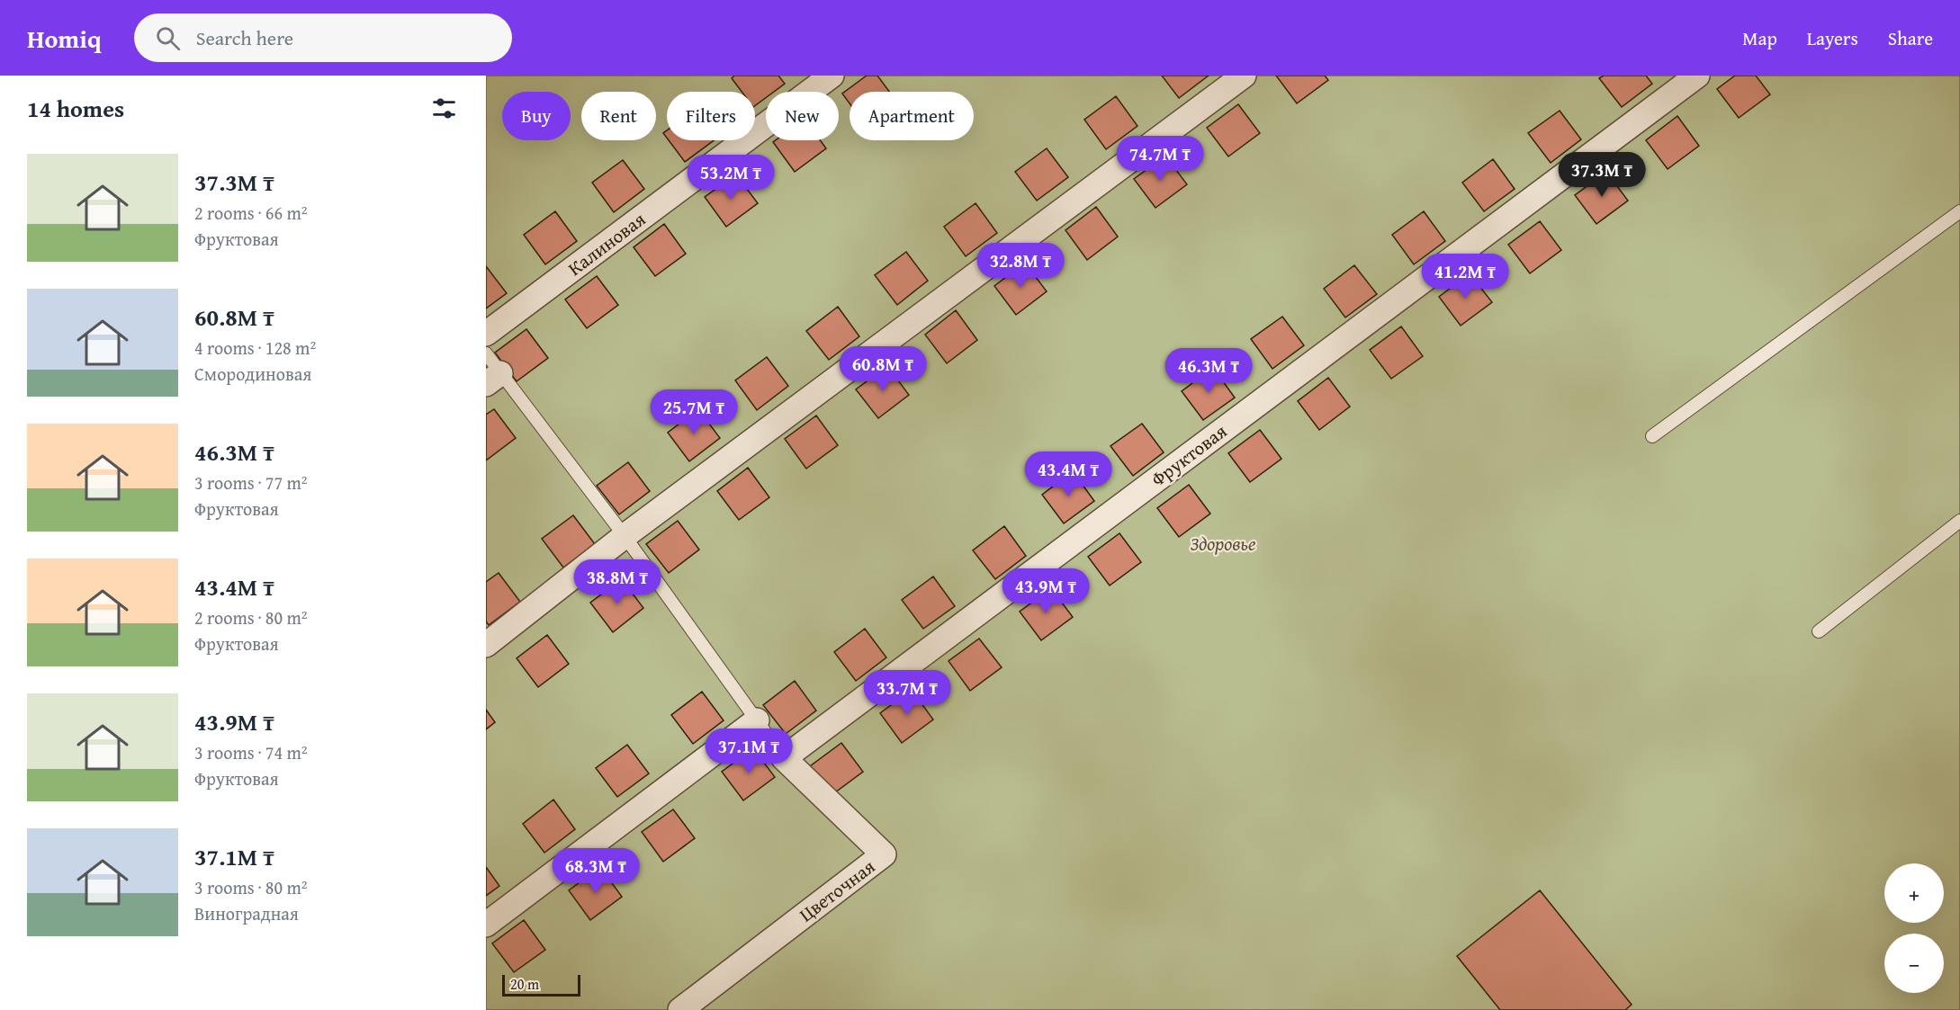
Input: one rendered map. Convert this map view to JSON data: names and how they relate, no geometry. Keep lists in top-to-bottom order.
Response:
{
  "streets": {
    "street": ["Калиновая", "Фруктовая", "Цветочная"]
  },
  "crossings": [
    ["Фруктовая", "Цветочная"]
  ],
  "parks": ["Здоровье"],
  "scale_bar": "20 m",
  "page": {
    "header": "Homiq",
    "search": "Search here",
    "nav": ["Map", "Layers", "Share"],
    "heading": "14 homes",
    "chip": [
      "Buy",
      "Rent",
      "Filters",
      "New",
      "Apartment"
    ],
    "price": [
      "74.7M ₸",
      "37.3M ₸",
      "53.2M ₸",
      "32.8M ₸",
      "41.2M ₸",
      "60.8M ₸",
      "46.3M ₸",
      "25.7M ₸",
      "43.4M ₸",
      "38.8M ₸",
      "43.9M ₸",
      "33.7M ₸",
      "37.1M ₸",
      "68.3M ₸"
    ],
    "list": [
      {
        "name": "37.3M ₸",
        "note": "2 rooms · 66 m² · Фруктовая"
      },
      {
        "name": "60.8M ₸",
        "note": "4 rooms · 128 m² · Смородиновая"
      },
      {
        "name": "46.3M ₸",
        "note": "3 rooms · 77 m² · Фруктовая"
      },
      {
        "name": "43.4M ₸",
        "note": "2 rooms · 80 m² · Фруктовая"
      },
      {
        "name": "43.9M ₸",
        "note": "3 rooms · 74 m² · Фруктовая"
      },
      {
        "name": "37.1M ₸",
        "note": "3 rooms · 80 m² · Виноградная"
      }
    ],
    "map_buttons": ["+", "−"],
    "scale": "20 m"
  }
}
